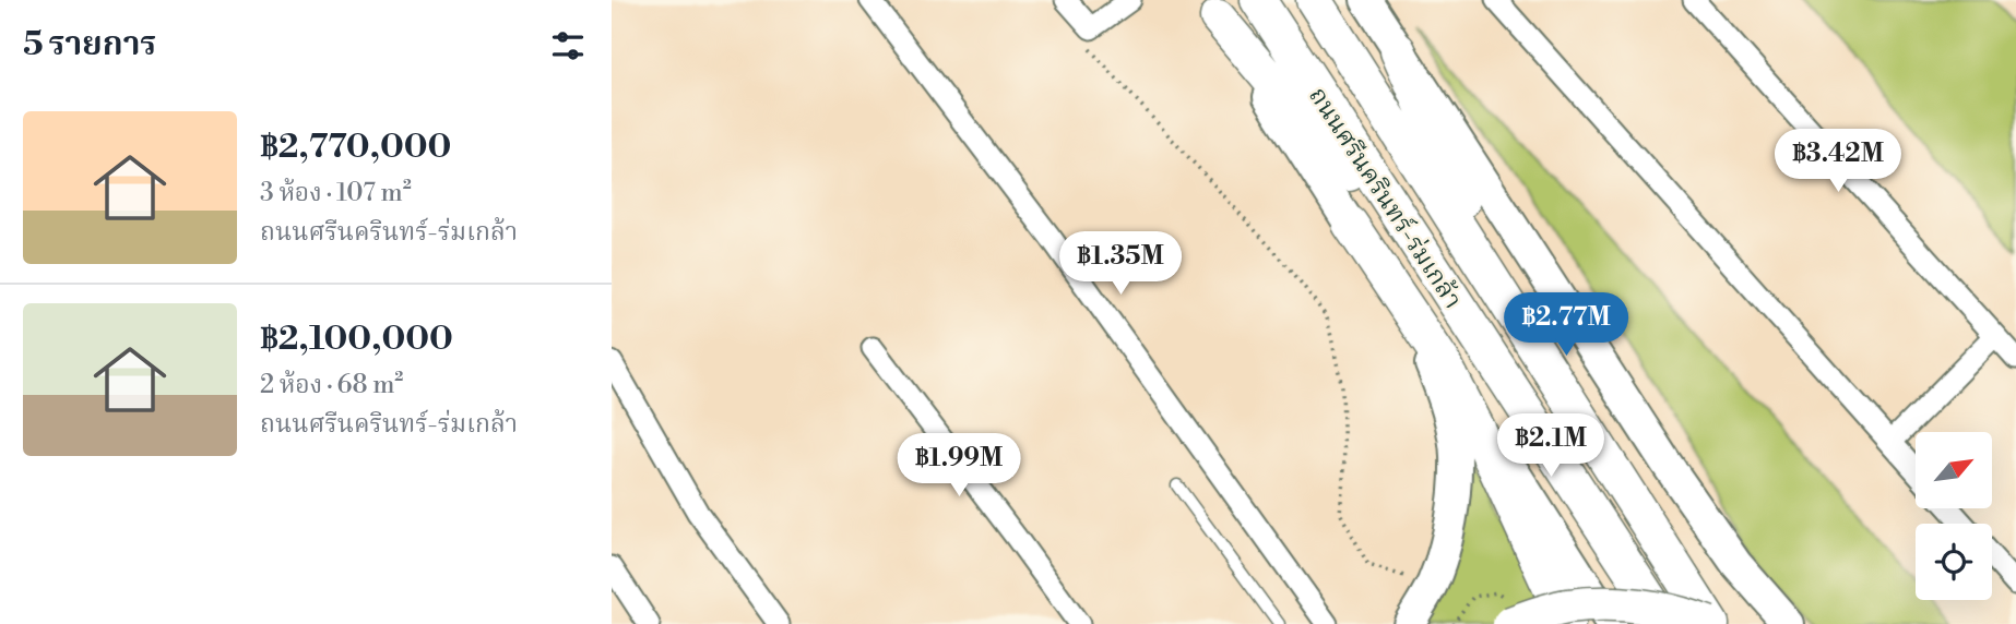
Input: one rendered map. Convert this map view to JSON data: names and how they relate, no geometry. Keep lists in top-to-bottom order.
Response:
{
  "streets": {
    "main road": ["ถนนศรีนครินทร์-ร่มเกล้า"]
  },
  "north": "top right",
  "page": {
    "heading": "5 รายการ",
    "list": [
      {
        "name": "฿2,770,000",
        "note": "3 ห้อง · 107 m² · ถนนศรีนครินทร์-ร่มเกล้า"
      },
      {
        "name": "฿2,100,000",
        "note": "2 ห้อง · 68 m² · ถนนศรีนครินทร์-ร่มเกล้า"
      }
    ],
    "price": [
      "฿3.42M",
      "฿1.35M",
      "฿2.77M",
      "฿2.1M",
      "฿1.99M"
    ]
  }
}
